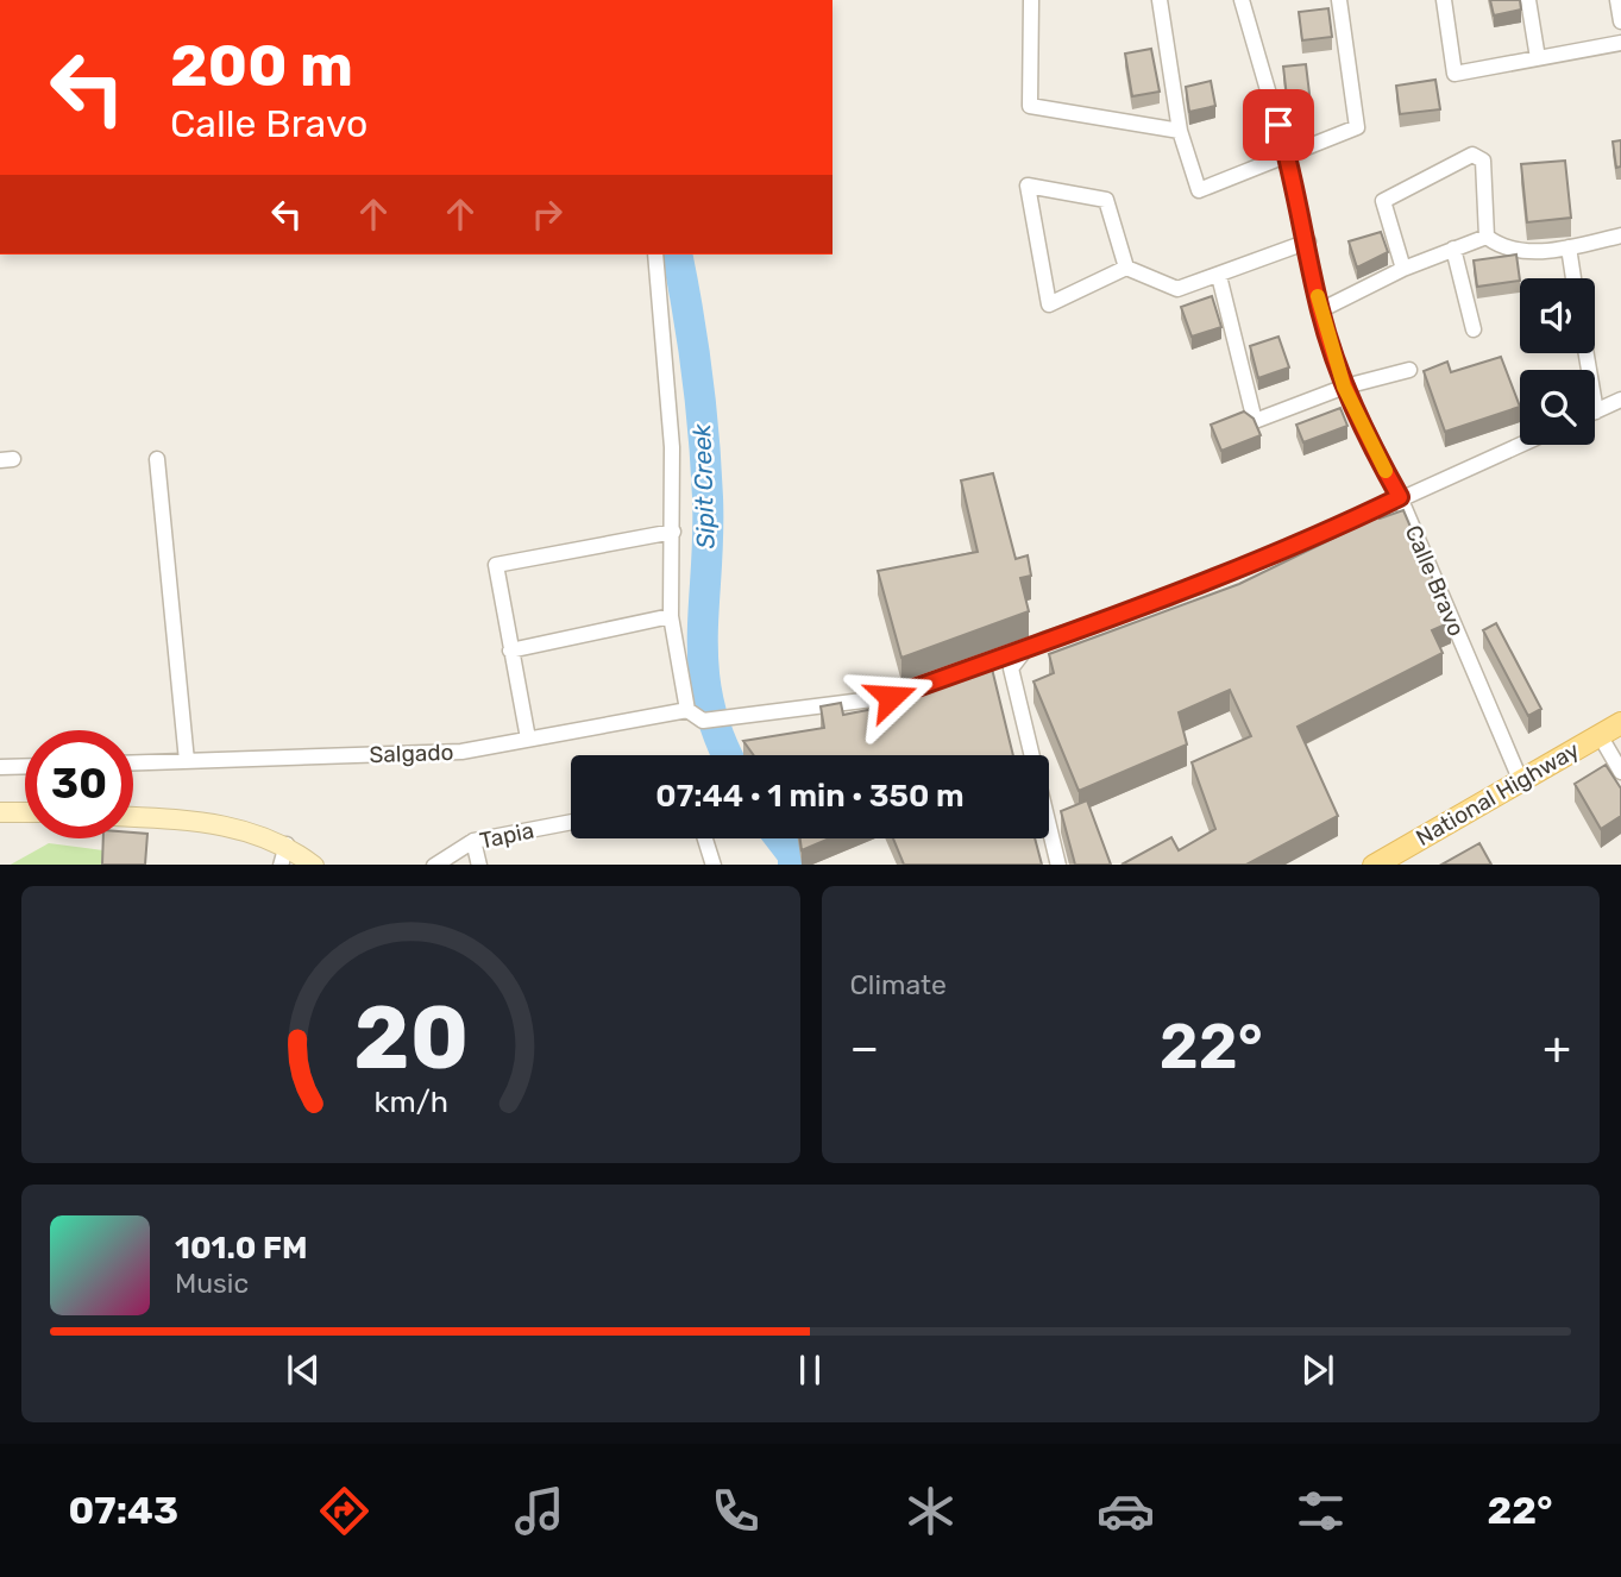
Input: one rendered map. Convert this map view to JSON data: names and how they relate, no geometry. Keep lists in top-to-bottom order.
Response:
{
  "streets": {
    "main road": ["National Highway"],
    "street": ["Calle Bravo", "Salgado", "Tapia"]
  },
  "crossings": [
    ["Calle Bravo", "National Highway"]
  ],
  "water": ["Sipit Creek"],
  "page": {
    "turn": ["200 m", "Calle Bravo"],
    "limit": "30",
    "trip": "07:44 · 1 min · 350 m",
    "tile": "Climate",
    "heat": ["−", "22°", "+"],
    "song": ["101.0 FM", "Music"],
    "tabs": ["07:43", "22°"],
    "gauge": ["20", "km/h"]
  }
}
